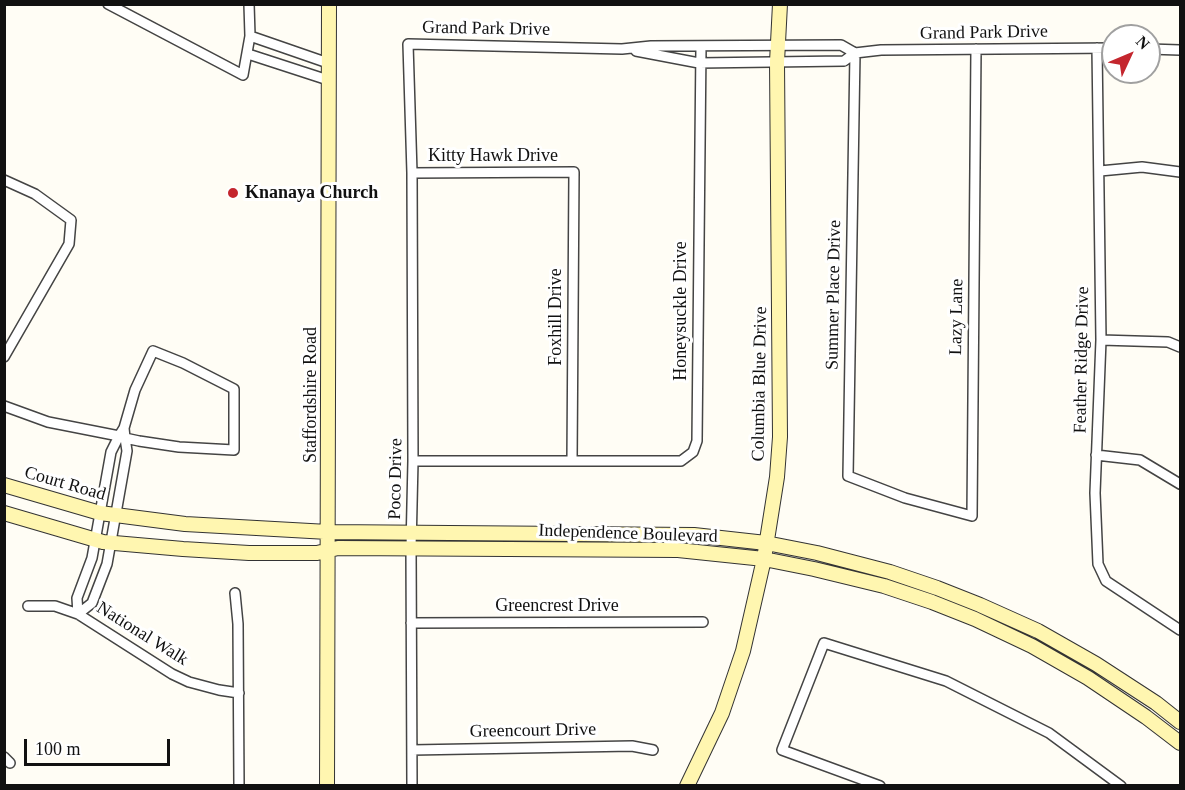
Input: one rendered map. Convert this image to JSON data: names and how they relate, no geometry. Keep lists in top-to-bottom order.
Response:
{
  "streets": {
    "main road": [
      "Columbia Blue Drive",
      "Staffordshire Road",
      "Court Road",
      "Independence Boulevard"
    ],
    "street": [
      "Grand Park Drive",
      "Kitty Hawk Drive",
      "Summer Place Drive",
      "Honeysuckle Drive",
      "Foxhill Drive",
      "Lazy Lane",
      "Feather Ridge Drive",
      "Poco Drive",
      "Greencrest Drive",
      "National Walk",
      "Greencourt Drive"
    ]
  },
  "crossings": [
    ["Grand Park Drive", "Kitty Hawk Drive"],
    ["Grand Park Drive", "Summer Place Drive"],
    ["Grand Park Drive", "Honeysuckle Drive"],
    ["Grand Park Drive", "Lazy Lane"],
    ["Grand Park Drive", "Feather Ridge Drive"],
    ["Grand Park Drive", "Columbia Blue Drive"],
    ["Grand Park Drive", "Poco Drive"],
    ["Kitty Hawk Drive", "Foxhill Drive"],
    ["Kitty Hawk Drive", "Poco Drive"],
    ["Summer Place Drive", "Lazy Lane"],
    ["Honeysuckle Drive", "Foxhill Drive"],
    ["Columbia Blue Drive", "Independence Boulevard"],
    ["Staffordshire Road", "Independence Boulevard"],
    ["Poco Drive", "Independence Boulevard"],
    ["Poco Drive", "Greencrest Drive"],
    ["Poco Drive", "Greencourt Drive"],
    ["Court Road", "Independence Boulevard"]
  ],
  "places": ["Knanaya Church"],
  "scale_bar": "100 m",
  "north": "top right"
}
